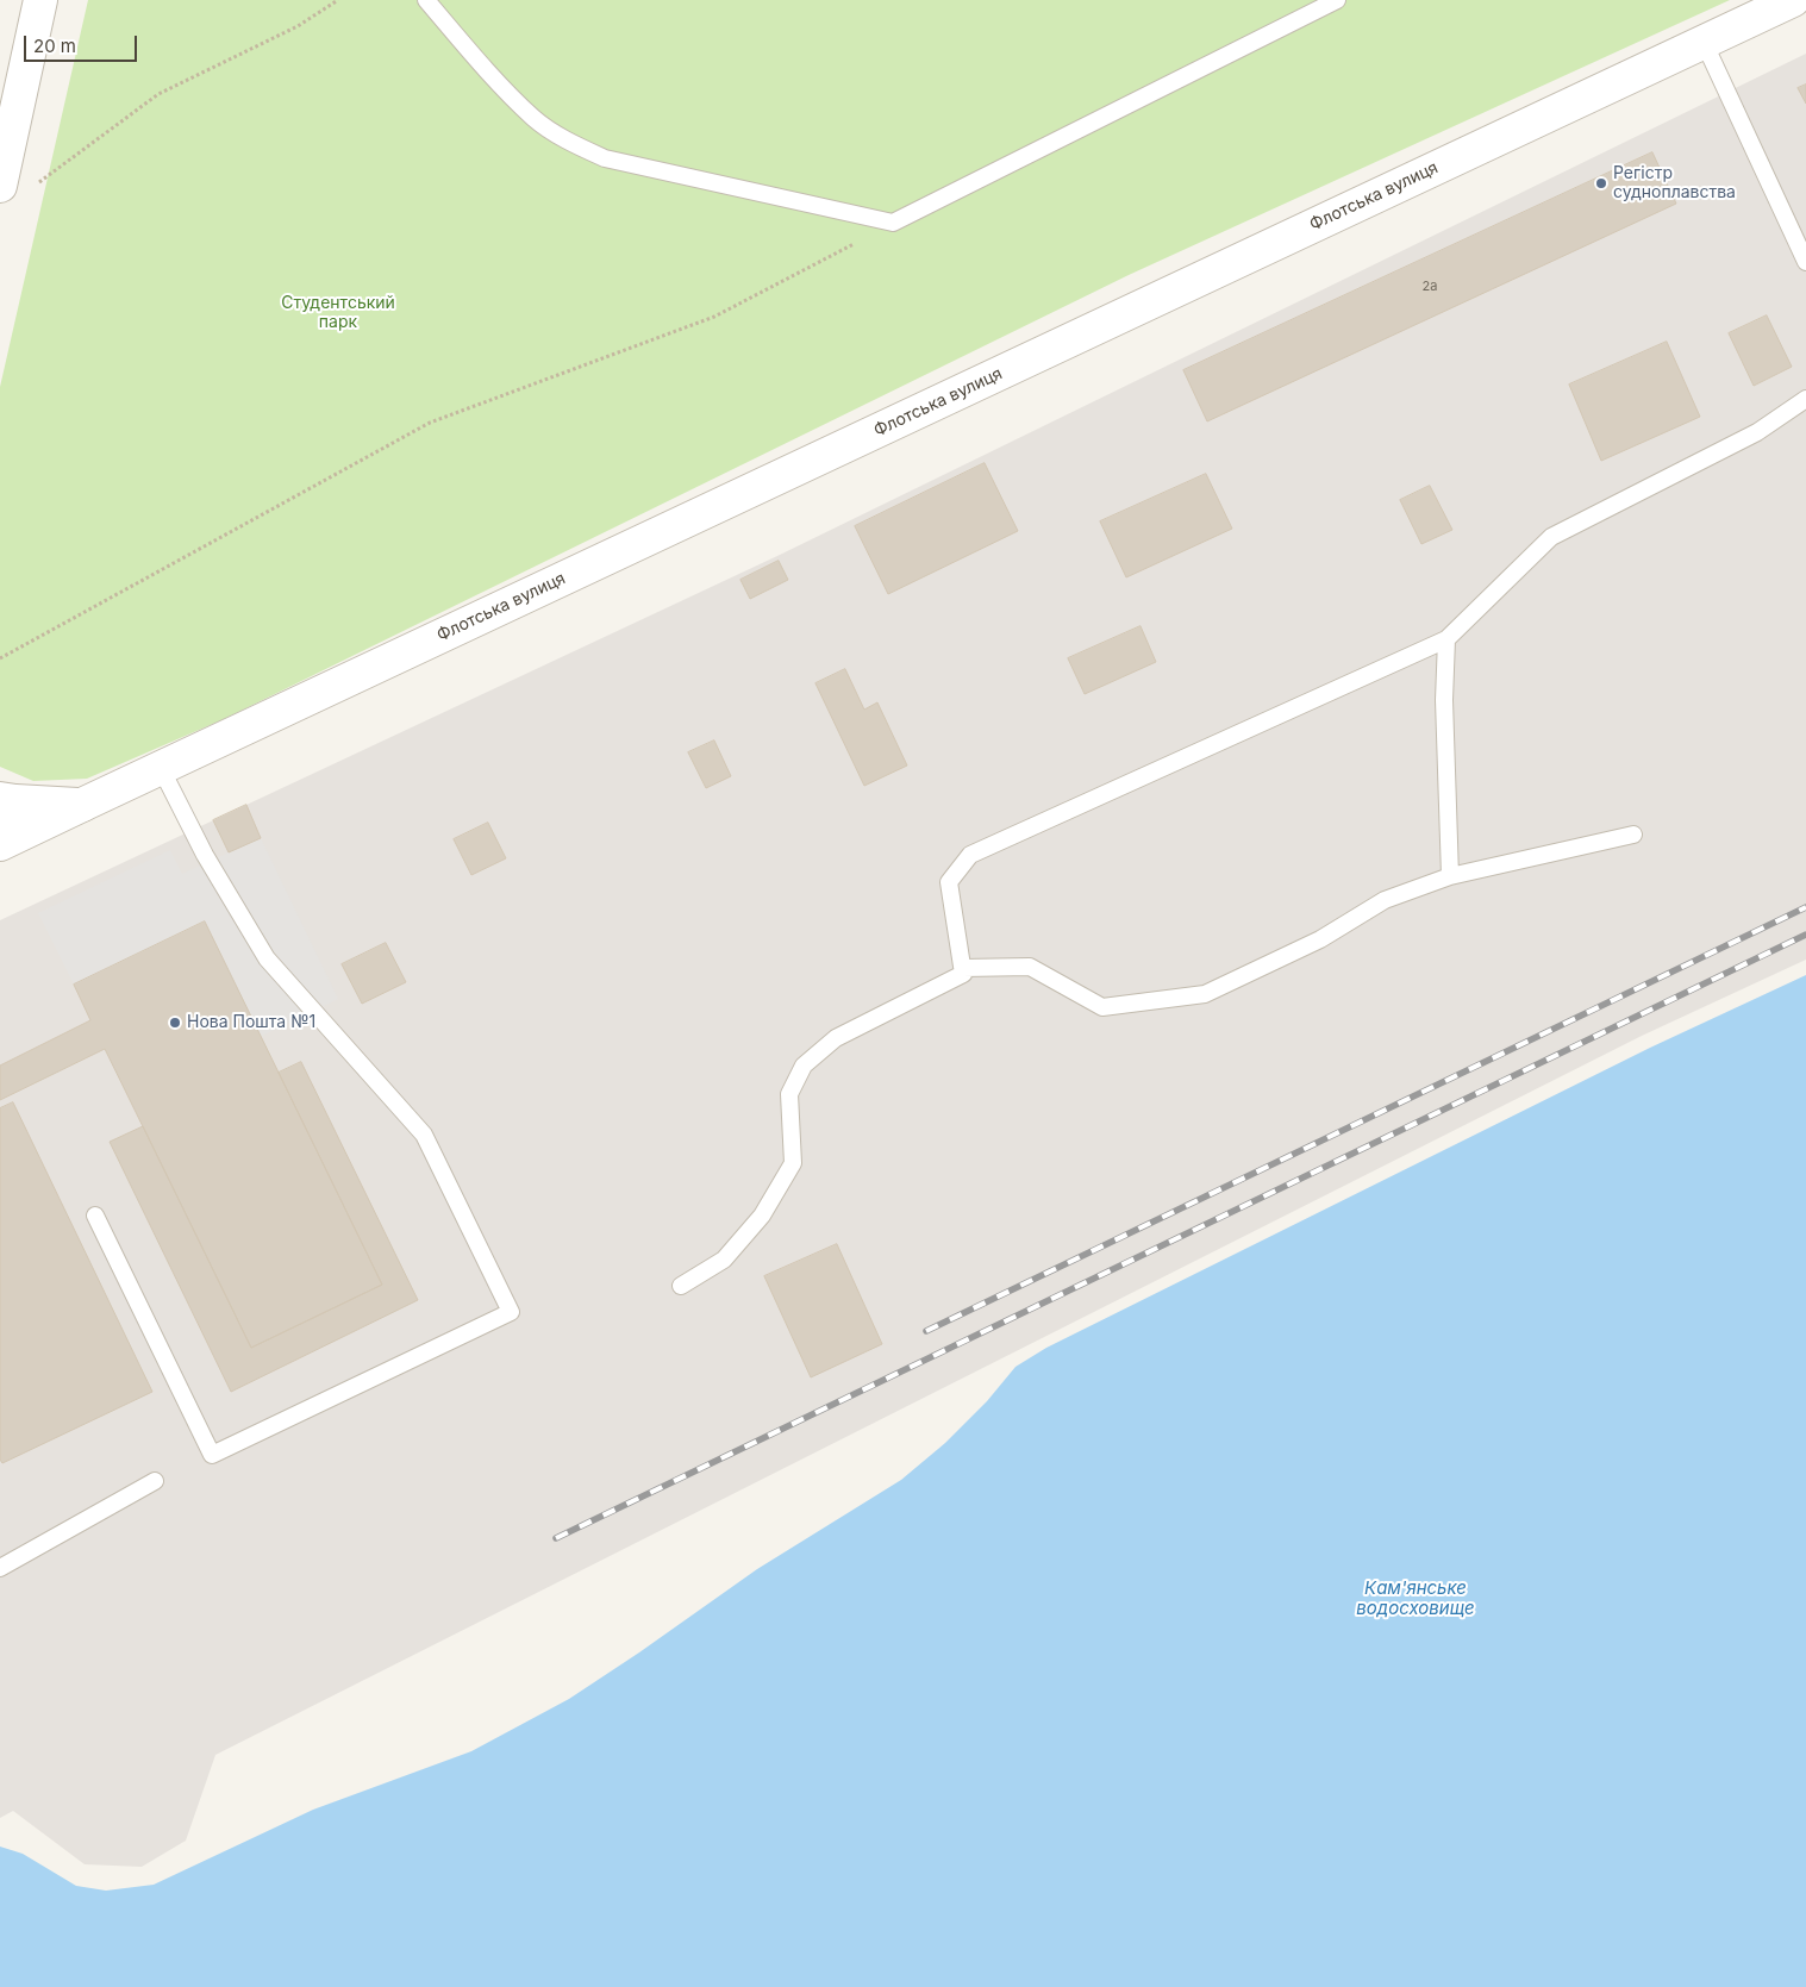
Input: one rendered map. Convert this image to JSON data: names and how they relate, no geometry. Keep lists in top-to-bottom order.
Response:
{
  "streets": {
    "street": ["Флотська вулиця"]
  },
  "water": ["Кам'янське водосховище"],
  "parks": ["Студентський парк"],
  "places": ["Регістр судноплавства", "Нова Пошта №1"],
  "house_numbers": ["2а"],
  "scale_bar": "20 m"
}
